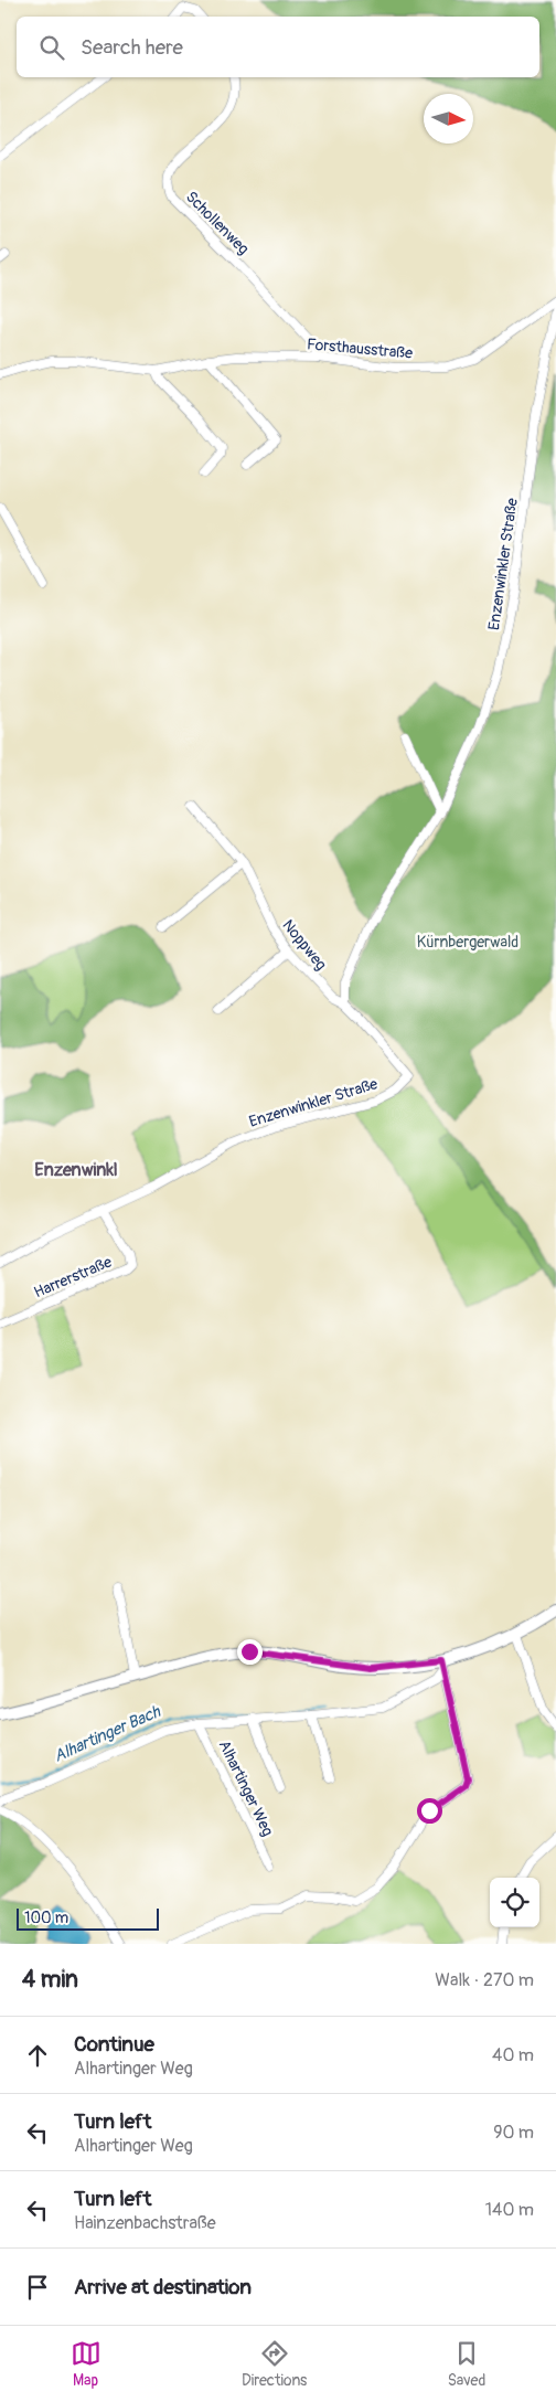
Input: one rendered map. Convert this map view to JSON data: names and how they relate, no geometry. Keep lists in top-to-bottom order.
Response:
{
  "streets": {
    "street": [
      "Schollenweg",
      "Forsthausstraße",
      "Enzenwinkler Straße",
      "Noppweg",
      "Harrerstraße",
      "Alhartinger Weg"
    ]
  },
  "crossings": [
    ["Schollenweg", "Forsthausstraße"],
    ["Enzenwinkler Straße", "Noppweg"],
    ["Enzenwinkler Straße", "Harrerstraße"]
  ],
  "districts": ["Enzenwinkl"],
  "water": ["Alhartinger Bach"],
  "parks": ["Kürnbergerwald"],
  "scale_bar": "100 m",
  "north": "right",
  "page": {
    "search": "Search here",
    "scale": "100 m",
    "heading": ["4 min", "Walk · 270 m"],
    "list": [
      ["Continue", "Alhartinger Weg", "40 m"],
      ["Turn left", "Alhartinger Weg", "90 m"],
      ["Turn left", "Hainzenbachstraße", "140 m"],
      "Arrive at destination"
    ],
    "nav": ["Map", "Directions", "Saved"]
  }
}
